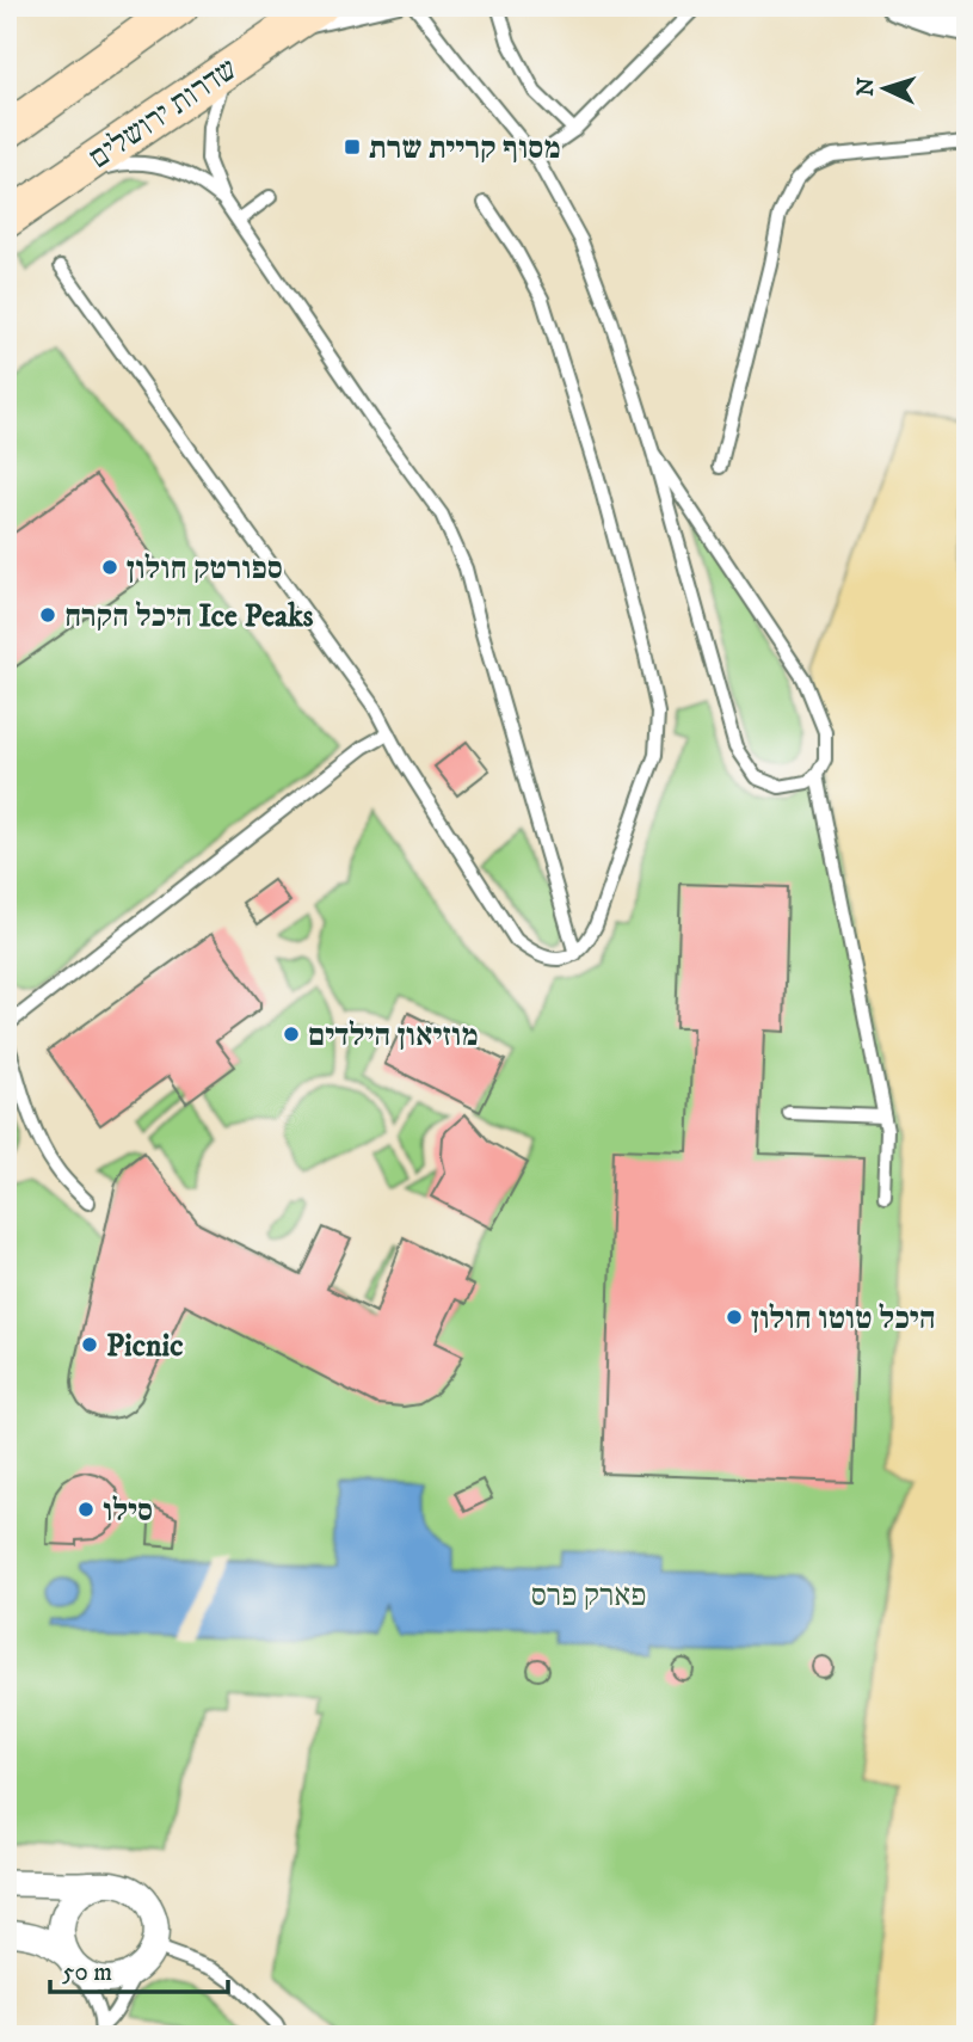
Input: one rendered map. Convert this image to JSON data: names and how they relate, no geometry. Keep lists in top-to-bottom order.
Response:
{
  "streets": {
    "main road": ["שדרות ירושלים"]
  },
  "parks": ["פארק פרס"],
  "places": {
    "transit": ["מסוף קריית שרת"],
    "other": [
      "ספורטק חולון",
      "היכל הקרח Ice Peaks",
      "מוזיאון הילדים",
      "היכל טוטו חולון",
      "Picnic",
      "סילו"
    ]
  },
  "scale_bar": "50 m",
  "north": "left"
}
